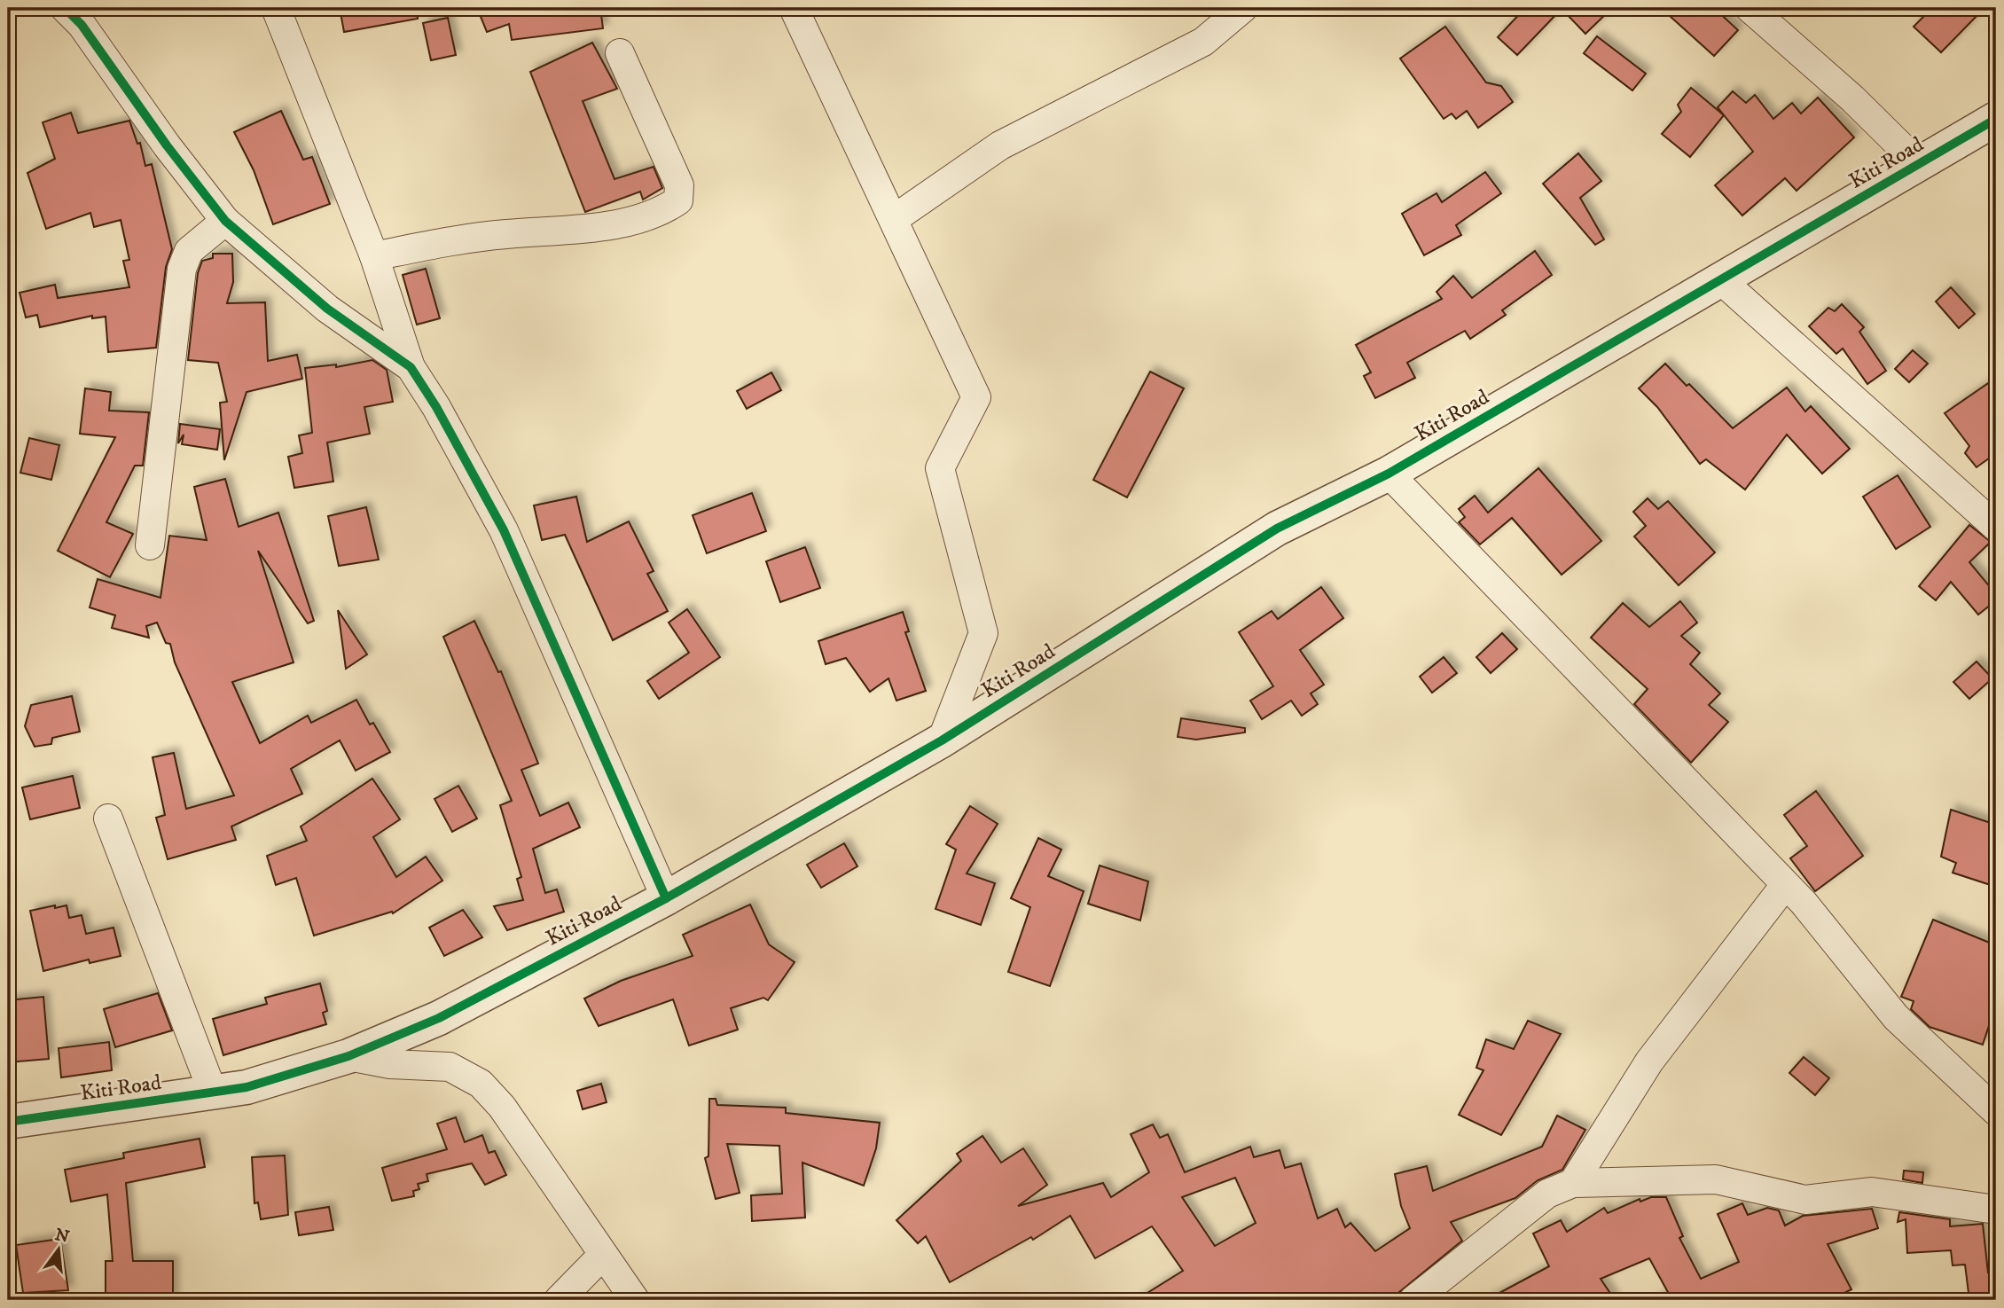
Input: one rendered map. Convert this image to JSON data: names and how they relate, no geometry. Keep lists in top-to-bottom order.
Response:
{
  "streets": {
    "street": ["Kiti Road"]
  },
  "north": "top"
}
